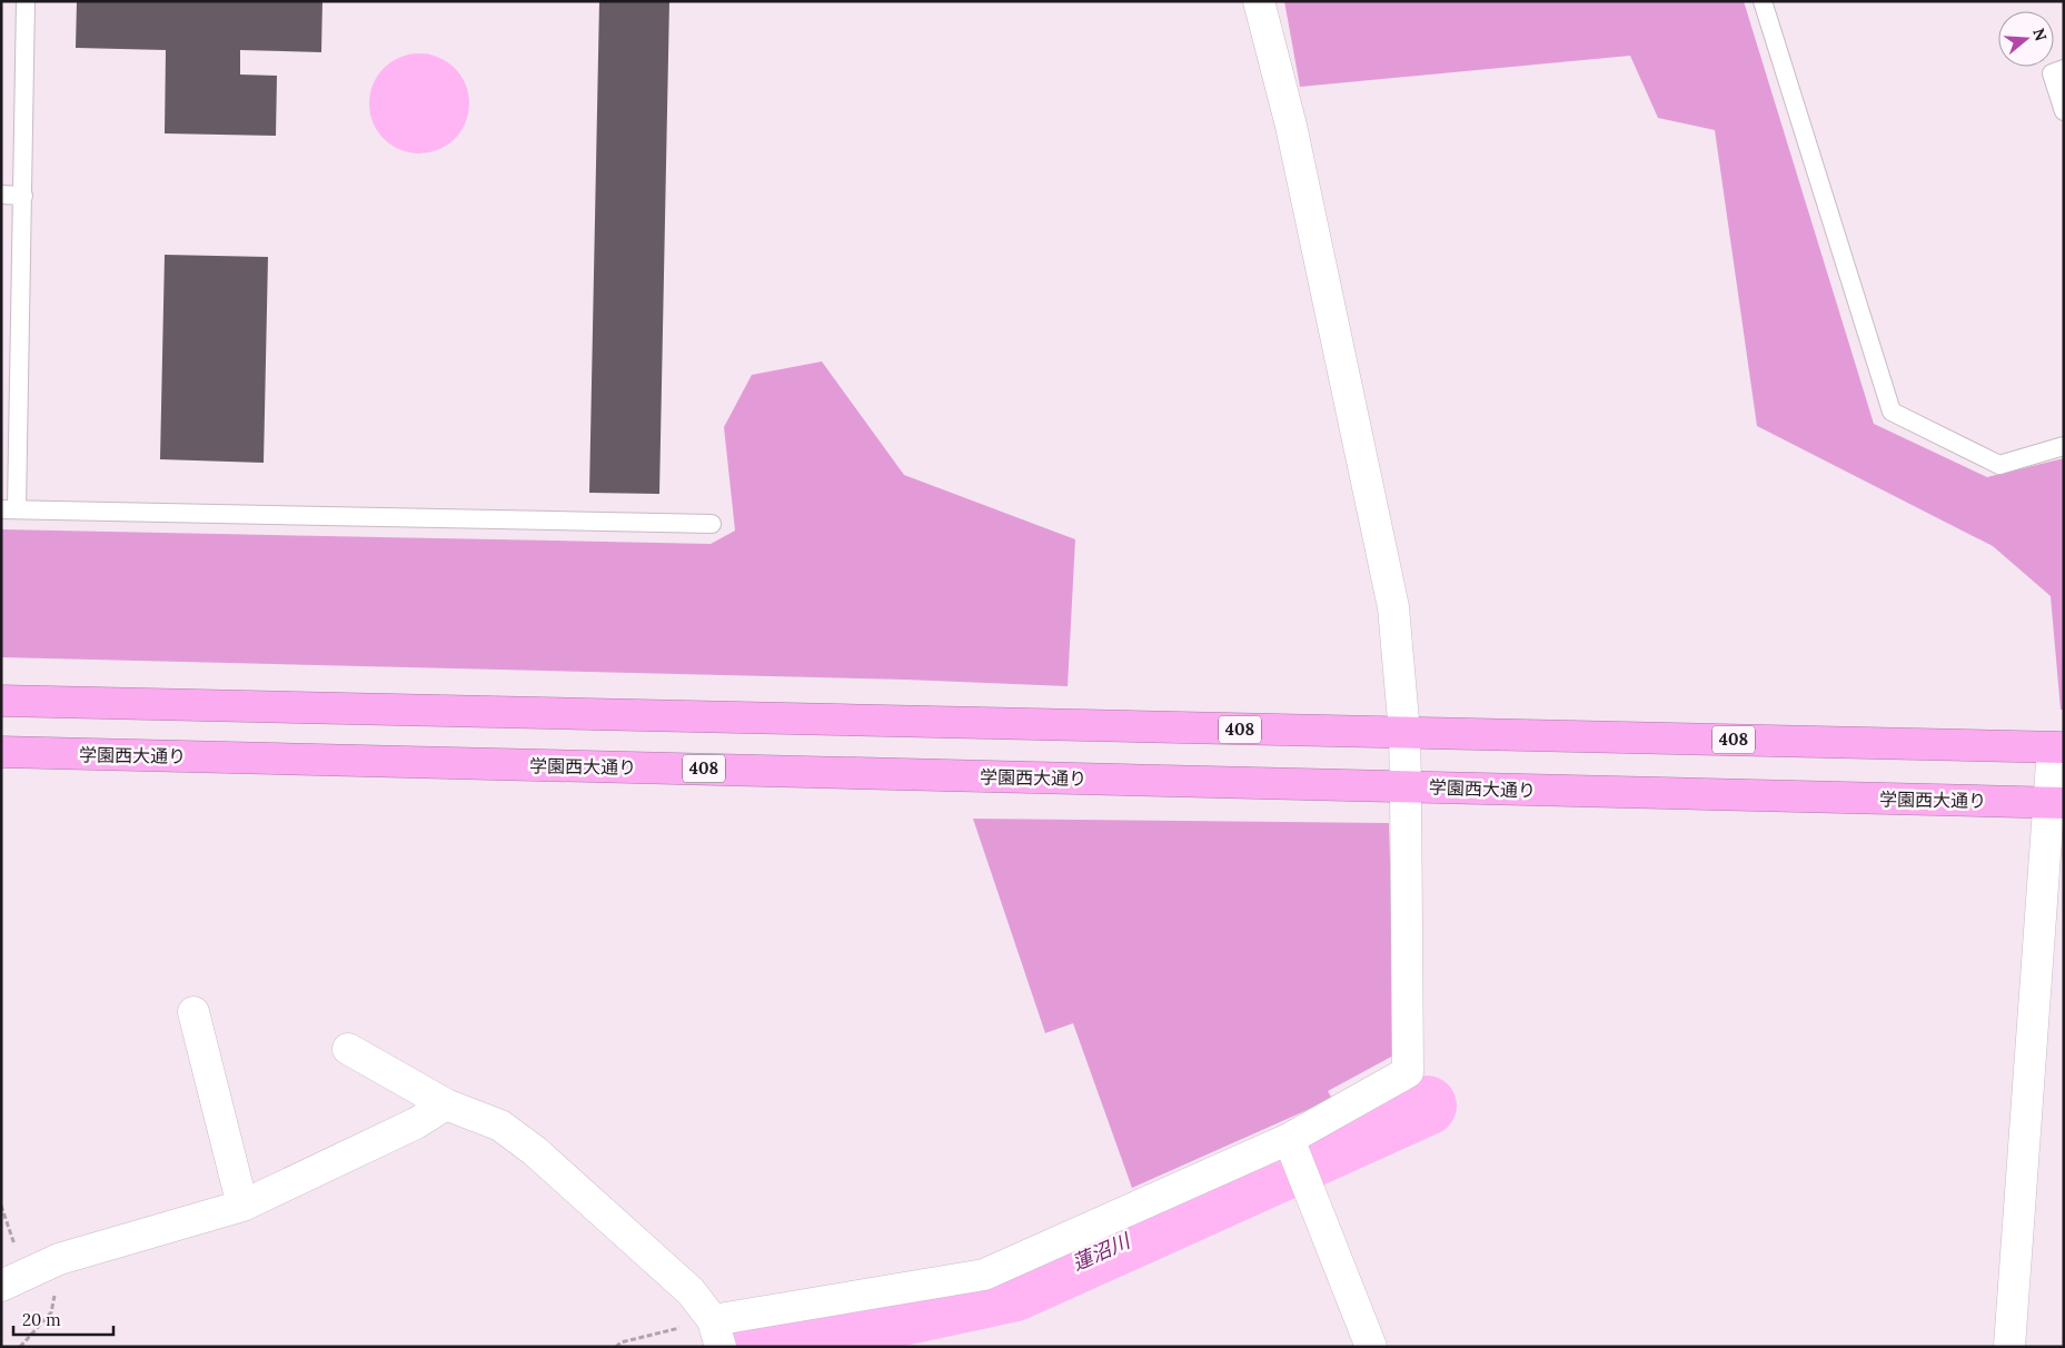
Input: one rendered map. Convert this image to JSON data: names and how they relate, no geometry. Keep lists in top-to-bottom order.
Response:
{
  "streets": {
    "highway": ["408", "学園西大通り"]
  },
  "water": ["蓮沼川"],
  "scale_bar": "20 m",
  "north": "right"
}
